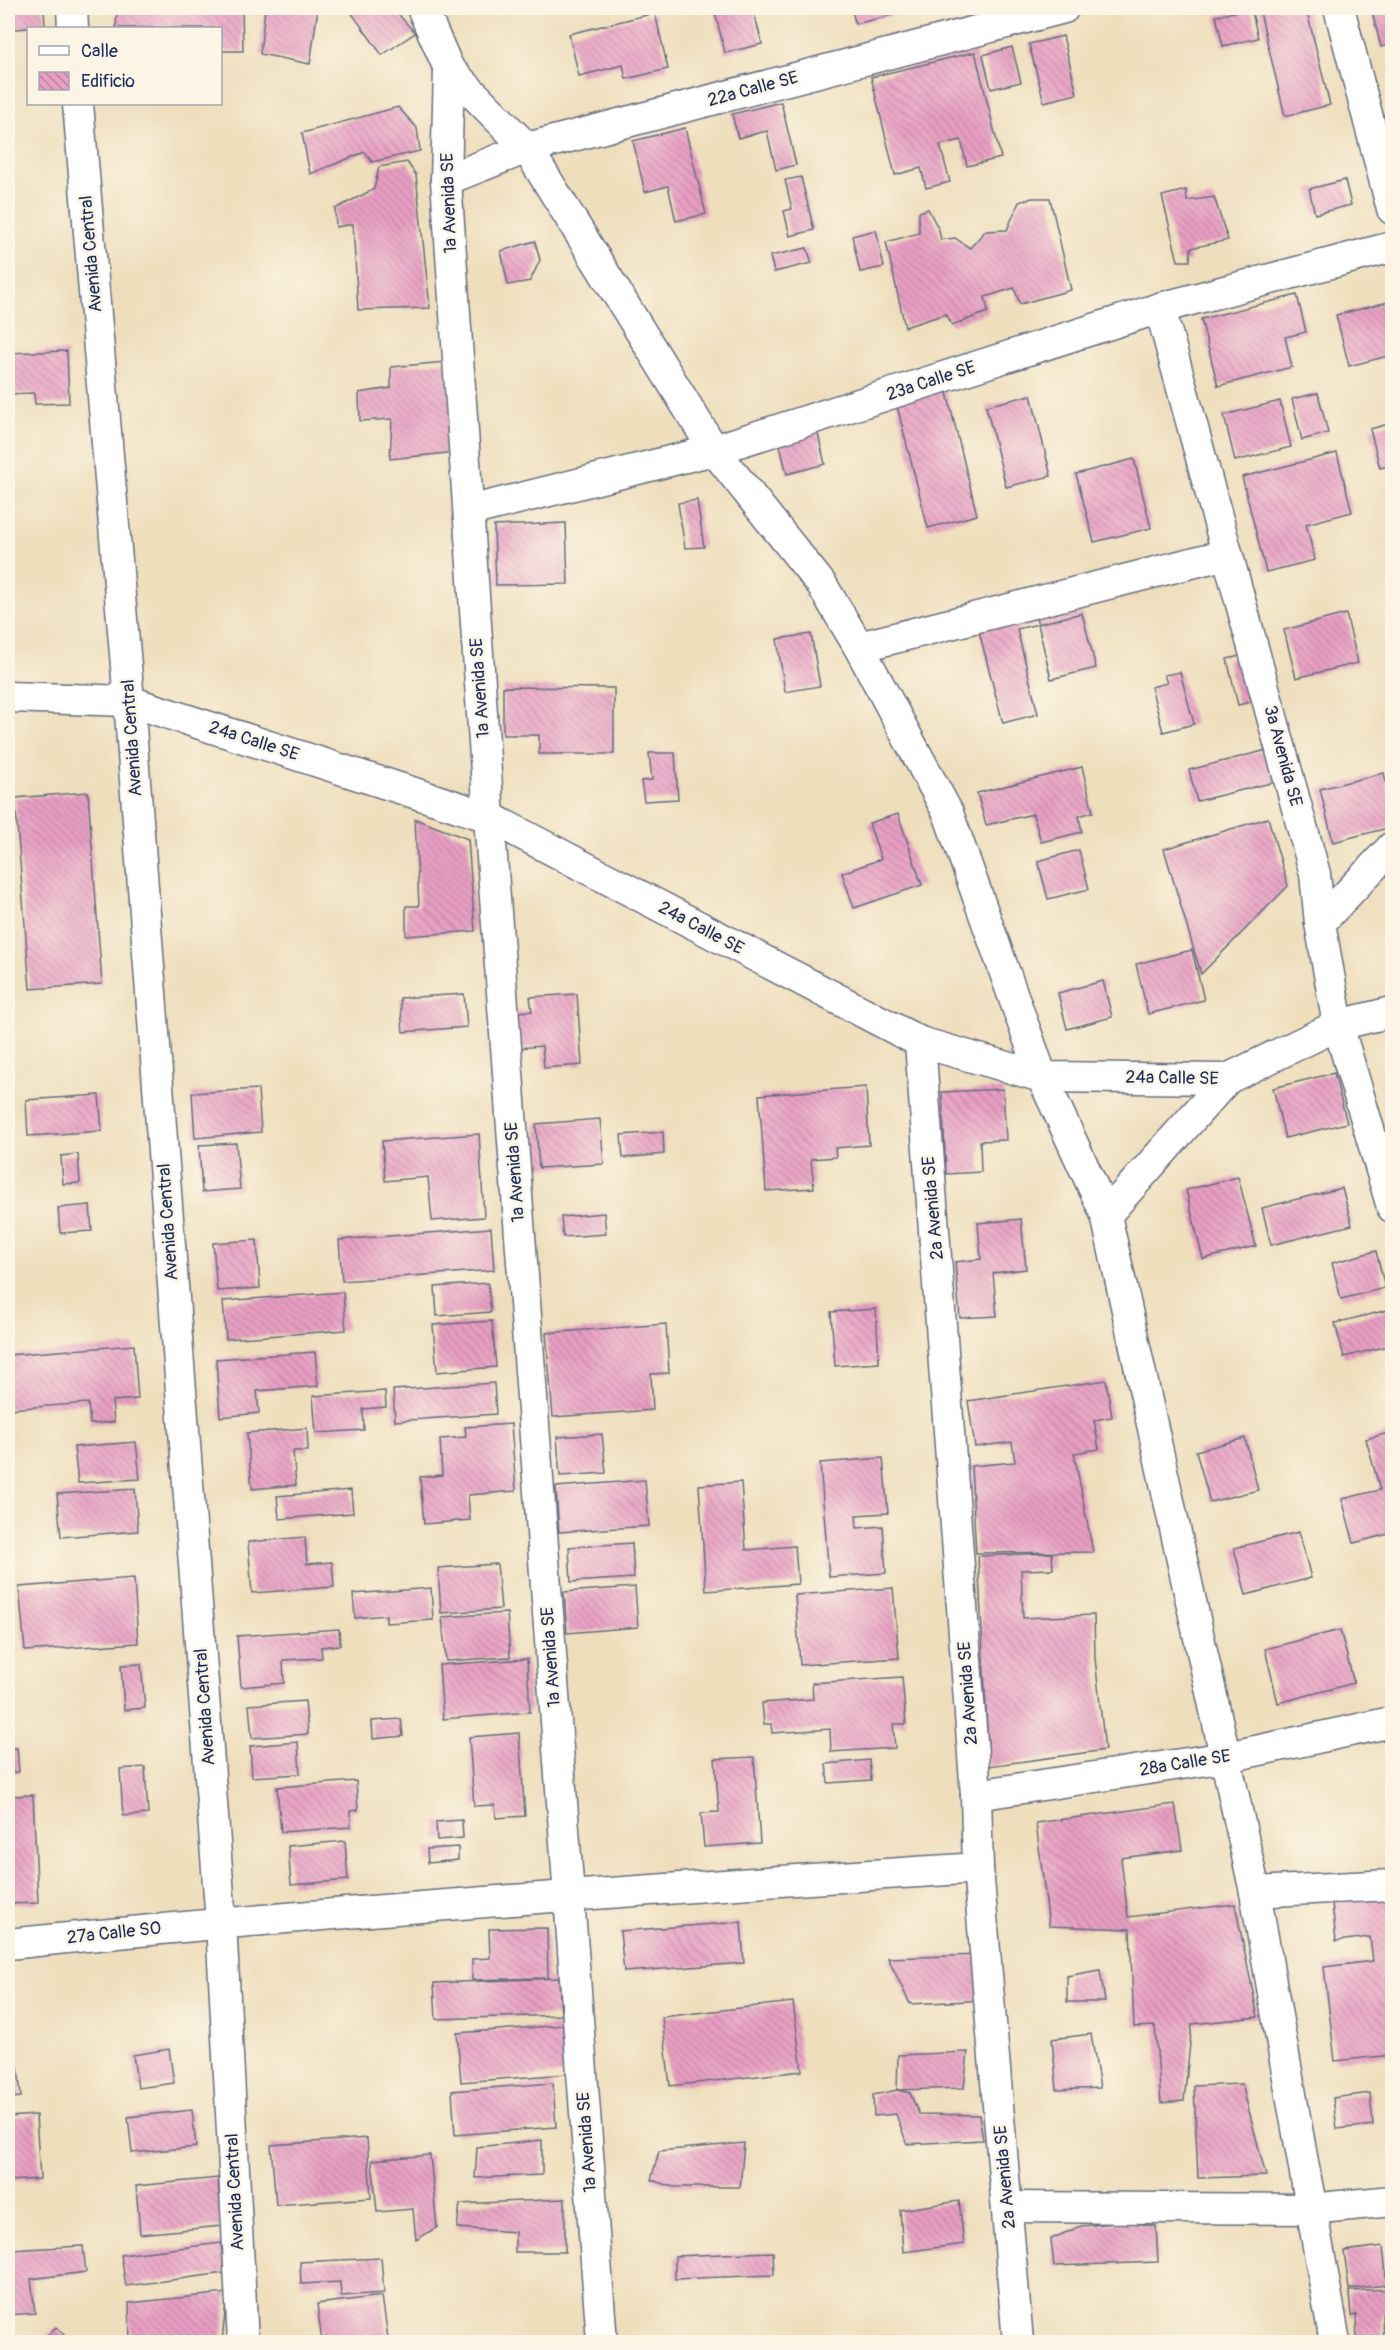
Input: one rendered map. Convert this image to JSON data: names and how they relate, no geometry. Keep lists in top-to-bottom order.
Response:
{
  "streets": {
    "street": [
      "22a Calle SE",
      "1a Avenida SE",
      "Avenida Central",
      "23a Calle SE",
      "24a Calle SE",
      "3a Avenida SE",
      "2a Avenida SE",
      "28a Calle SE",
      "27a Calle SO"
    ]
  },
  "crossings": [
    ["22a Calle SE", "1a Avenida SE"],
    ["1a Avenida SE", "23a Calle SE"],
    ["1a Avenida SE", "24a Calle SE"],
    ["1a Avenida SE", "27a Calle SO"],
    ["Avenida Central", "24a Calle SE"],
    ["Avenida Central", "27a Calle SO"],
    ["23a Calle SE", "3a Avenida SE"],
    ["24a Calle SE", "3a Avenida SE"],
    ["24a Calle SE", "2a Avenida SE"],
    ["2a Avenida SE", "28a Calle SE"],
    ["2a Avenida SE", "27a Calle SO"]
  ],
  "legend": ["Calle", "Edificio"]
}
